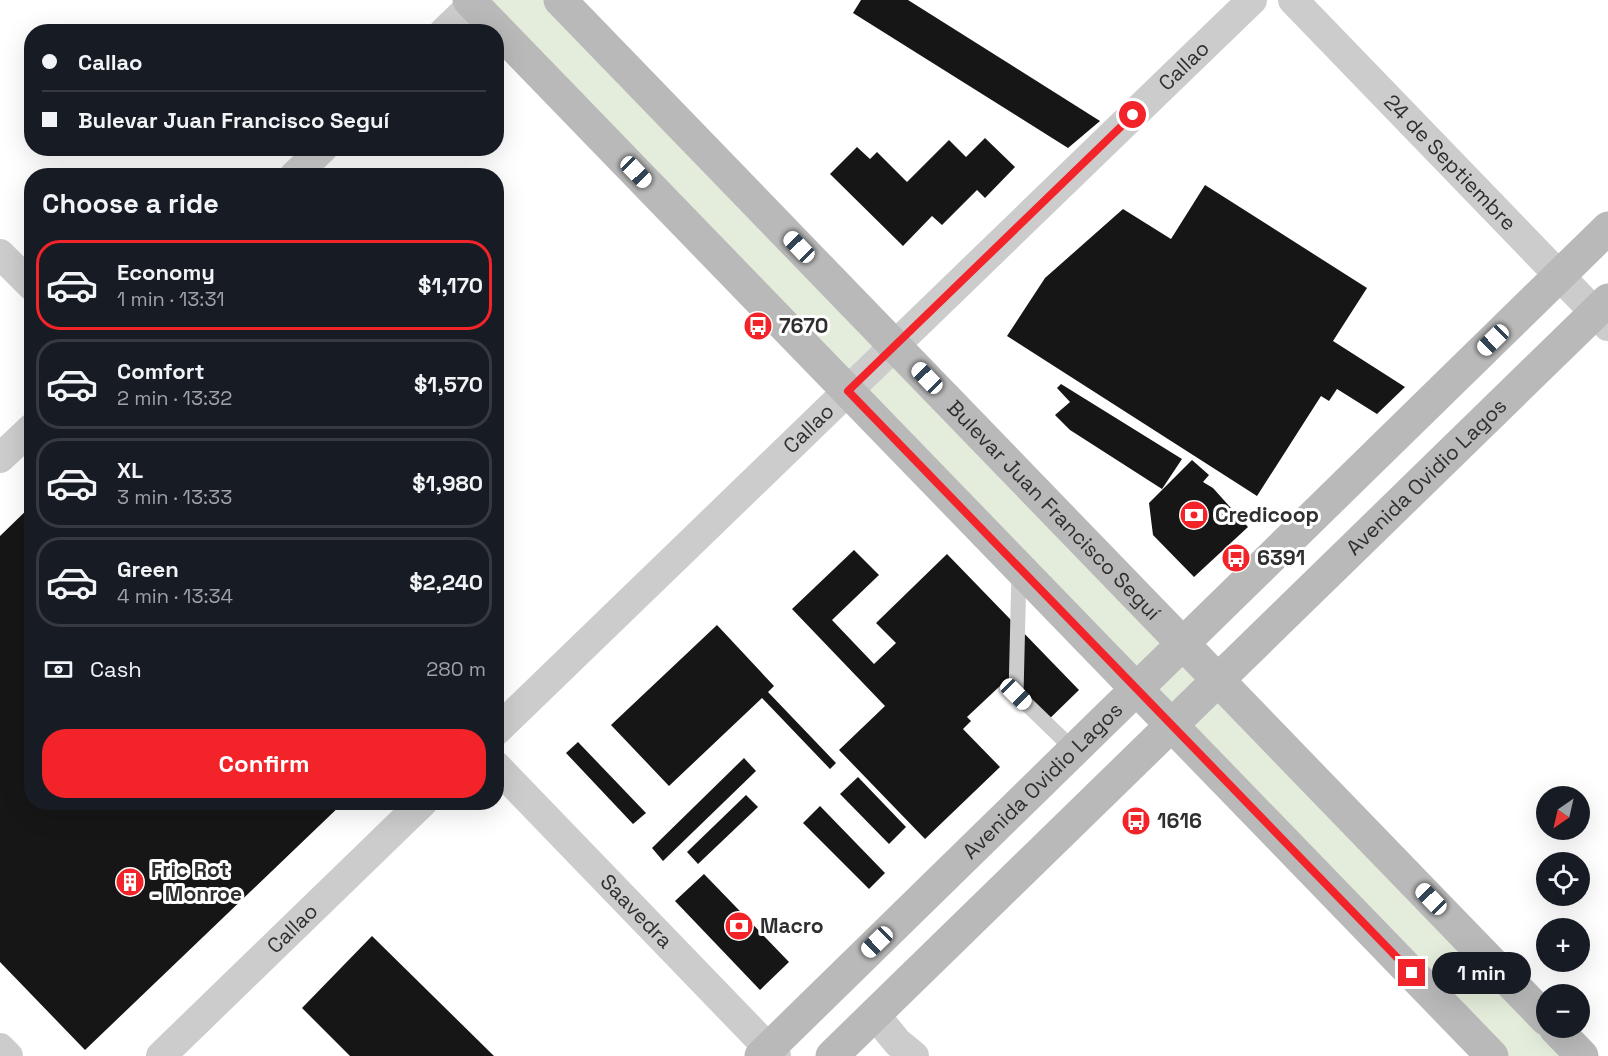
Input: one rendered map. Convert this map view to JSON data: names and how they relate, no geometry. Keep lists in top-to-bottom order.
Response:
{
  "streets": {
    "main road": ["Avenida Ovidio Lagos", "Bulevar Juan Francisco Seguí"],
    "street": ["Callao", "24 de Septiembre", "Saavedra"]
  },
  "crossings": [
    ["Callao", "Bulevar Juan Francisco Seguí"],
    ["24 de Septiembre", "Avenida Ovidio Lagos"],
    ["Avenida Ovidio Lagos", "Bulevar Juan Francisco Seguí"],
    ["Avenida Ovidio Lagos", "Saavedra"]
  ],
  "places": {
    "bus stop": ["7670", "6391", "1616"],
    "bank": ["Credicoop", "Macro"],
    "building": ["Fric Rot - Monroe"]
  },
  "north": "bottom left",
  "page": {
    "banner": ["Callao", "Bulevar Juan Francisco Seguí"],
    "heading": "Choose a ride",
    "list": [
      {
        "name": "Economy",
        "note": "1 min · 13:31",
        "value": "$1,170"
      },
      {
        "name": "Comfort",
        "note": "2 min · 13:32",
        "value": "$1,570"
      },
      {
        "name": "XL",
        "note": "3 min · 13:33",
        "value": "$1,980"
      },
      {
        "name": "Green",
        "note": "4 min · 13:34",
        "value": "$2,240"
      }
    ],
    "pay": ["Cash", "280 m"],
    "buttons": "Confirm",
    "map_buttons": ["+", "−"],
    "bubble": "1 min"
  }
}
